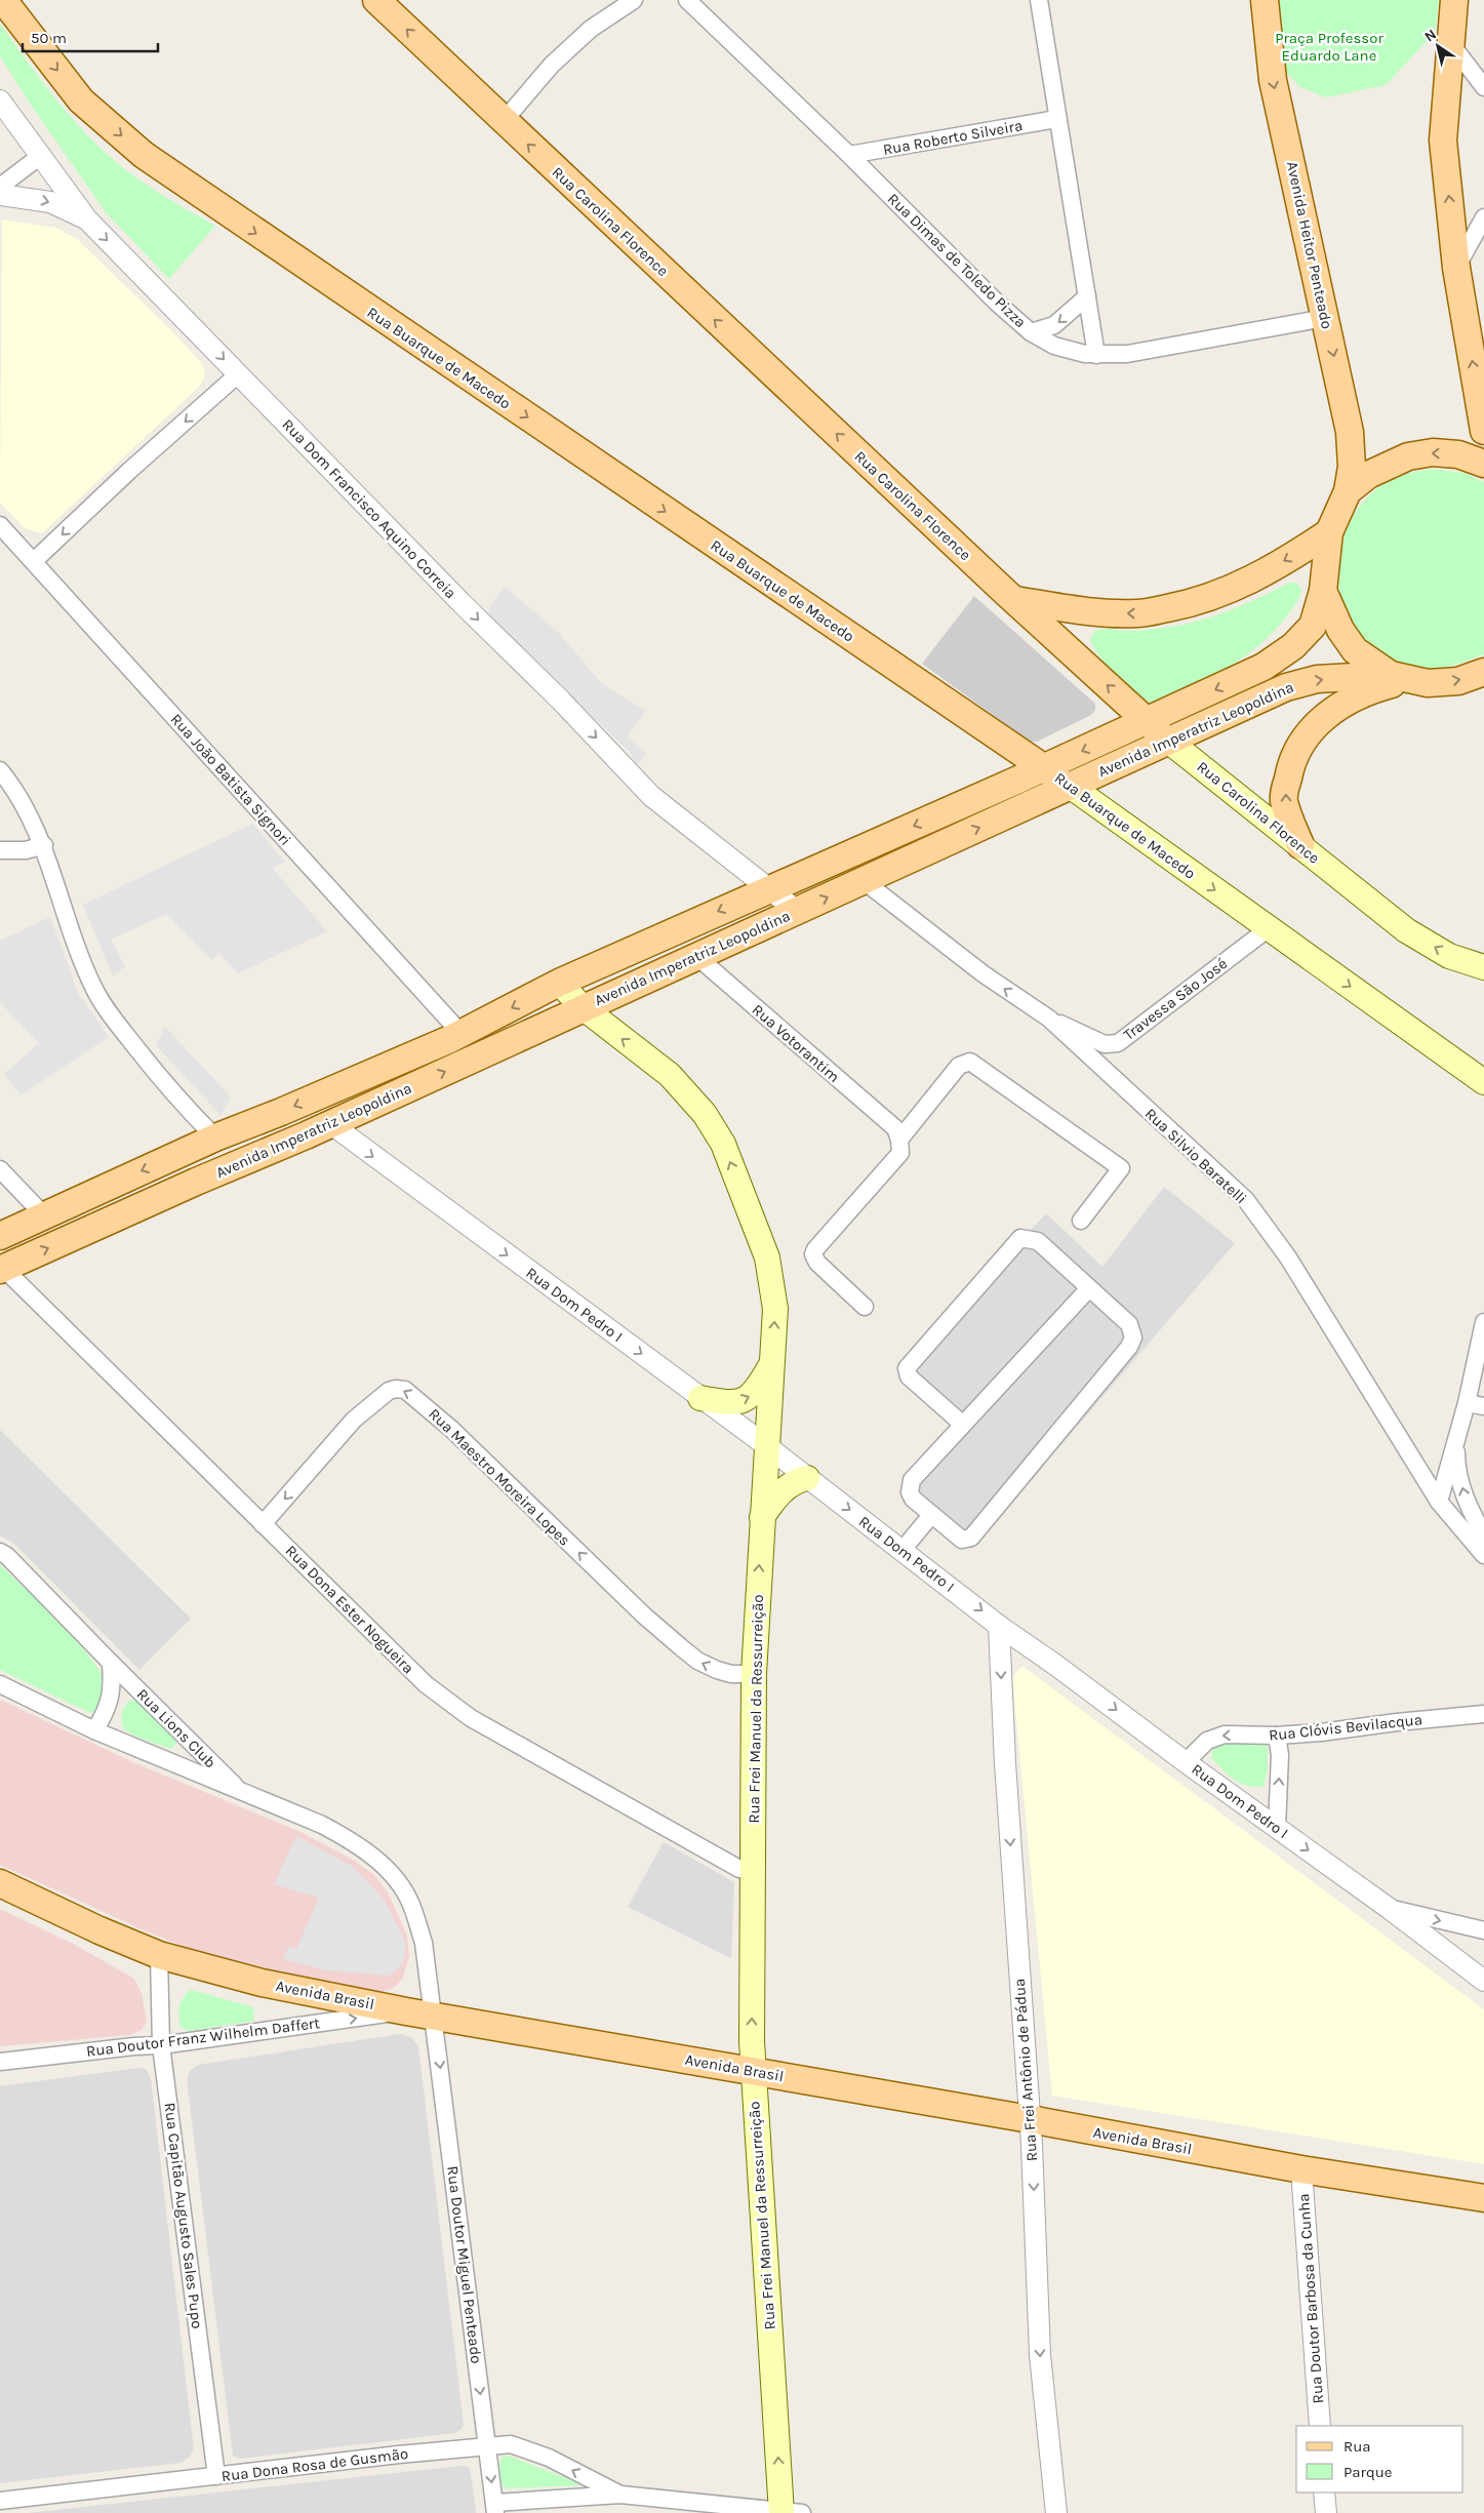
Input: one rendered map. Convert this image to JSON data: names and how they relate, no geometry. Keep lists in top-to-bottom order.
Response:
{
  "streets": {
    "main road": [
      "Rua Carolina Florence",
      "Avenida Heitor Penteado",
      "Rua Buarque de Macedo",
      "Avenida Imperatriz Leopoldina",
      "Rua Frei Manuel da Ressurreição",
      "Avenida Brasil"
    ],
    "street": [
      "Rua Roberto Silveira",
      "Rua Dimas de Toledo Pizza",
      "Rua Dom Francisco Aquino Correia",
      "Rua João Batista Signori",
      "Travessa São José",
      "Rua Votorantim",
      "Rua Silvio Baratelli",
      "Rua Dom Pedro I",
      "Rua Maestro Moreira Lopes",
      "Rua Dona Ester Nogueira",
      "Rua Clóvis Bevilacqua",
      "Rua Lions Club",
      "Rua Doutor Franz Wilhelm Daffert",
      "Rua Frei Antônio de Pádua",
      "Rua Capitão Augusto Sales Pupo",
      "Rua Doutor Miguel Penteado",
      "Rua Doutor Barbosa da Cunha",
      "Rua Dona Rosa de Gusmão"
    ]
  },
  "crossings": [
    ["Rua Roberto Silveira", "Rua Dimas de Toledo Pizza"],
    ["Rua Carolina Florence", "Avenida Imperatriz Leopoldina"],
    ["Avenida Heitor Penteado", "Rua Dimas de Toledo Pizza"],
    ["Rua Buarque de Macedo", "Avenida Imperatriz Leopoldina"],
    ["Rua Buarque de Macedo", "Travessa São José"],
    ["Rua Dom Francisco Aquino Correia", "Avenida Imperatriz Leopoldina"],
    ["Avenida Imperatriz Leopoldina", "Rua João Batista Signori"],
    ["Avenida Imperatriz Leopoldina", "Rua Votorantim"],
    ["Avenida Imperatriz Leopoldina", "Rua Silvio Baratelli"],
    ["Avenida Imperatriz Leopoldina", "Rua Dom Pedro I"],
    ["Avenida Imperatriz Leopoldina", "Rua Dona Ester Nogueira"],
    ["Avenida Imperatriz Leopoldina", "Rua Frei Manuel da Ressurreição"],
    ["Travessa São José", "Rua Silvio Baratelli"],
    ["Rua Dom Pedro I", "Rua Frei Manuel da Ressurreição"],
    ["Rua Dom Pedro I", "Rua Clóvis Bevilacqua"],
    ["Rua Dom Pedro I", "Rua Frei Antônio de Pádua"],
    ["Rua Maestro Moreira Lopes", "Rua Dona Ester Nogueira"],
    ["Rua Maestro Moreira Lopes", "Rua Frei Manuel da Ressurreição"],
    ["Rua Dona Ester Nogueira", "Rua Frei Manuel da Ressurreição"],
    ["Rua Frei Manuel da Ressurreição", "Avenida Brasil"],
    ["Rua Frei Manuel da Ressurreição", "Rua Dona Rosa de Gusmão"],
    ["Rua Lions Club", "Avenida Brasil"],
    ["Rua Lions Club", "Rua Doutor Miguel Penteado"],
    ["Avenida Brasil", "Rua Doutor Franz Wilhelm Daffert"],
    ["Avenida Brasil", "Rua Frei Antônio de Pádua"],
    ["Avenida Brasil", "Rua Capitão Augusto Sales Pupo"],
    ["Avenida Brasil", "Rua Doutor Miguel Penteado"],
    ["Avenida Brasil", "Rua Doutor Barbosa da Cunha"],
    ["Rua Doutor Franz Wilhelm Daffert", "Rua Capitão Augusto Sales Pupo"],
    ["Rua Capitão Augusto Sales Pupo", "Rua Dona Rosa de Gusmão"],
    ["Rua Doutor Miguel Penteado", "Rua Dona Rosa de Gusmão"]
  ],
  "one_way": [
    "Rua Carolina Florence",
    "Rua Buarque de Macedo",
    "Rua Dom Francisco Aquino Correia",
    "Rua Dom Pedro I",
    "Rua Frei Manuel da Ressurreição",
    "Rua Doutor Franz Wilhelm Daffert",
    "Rua Frei Antônio de Pádua",
    "Rua Doutor Miguel Penteado"
  ],
  "parks": ["Praça Professor Eduardo Lane"],
  "legend": ["Rua", "Parque"],
  "scale_bar": "50 m",
  "north": "top left"
}
